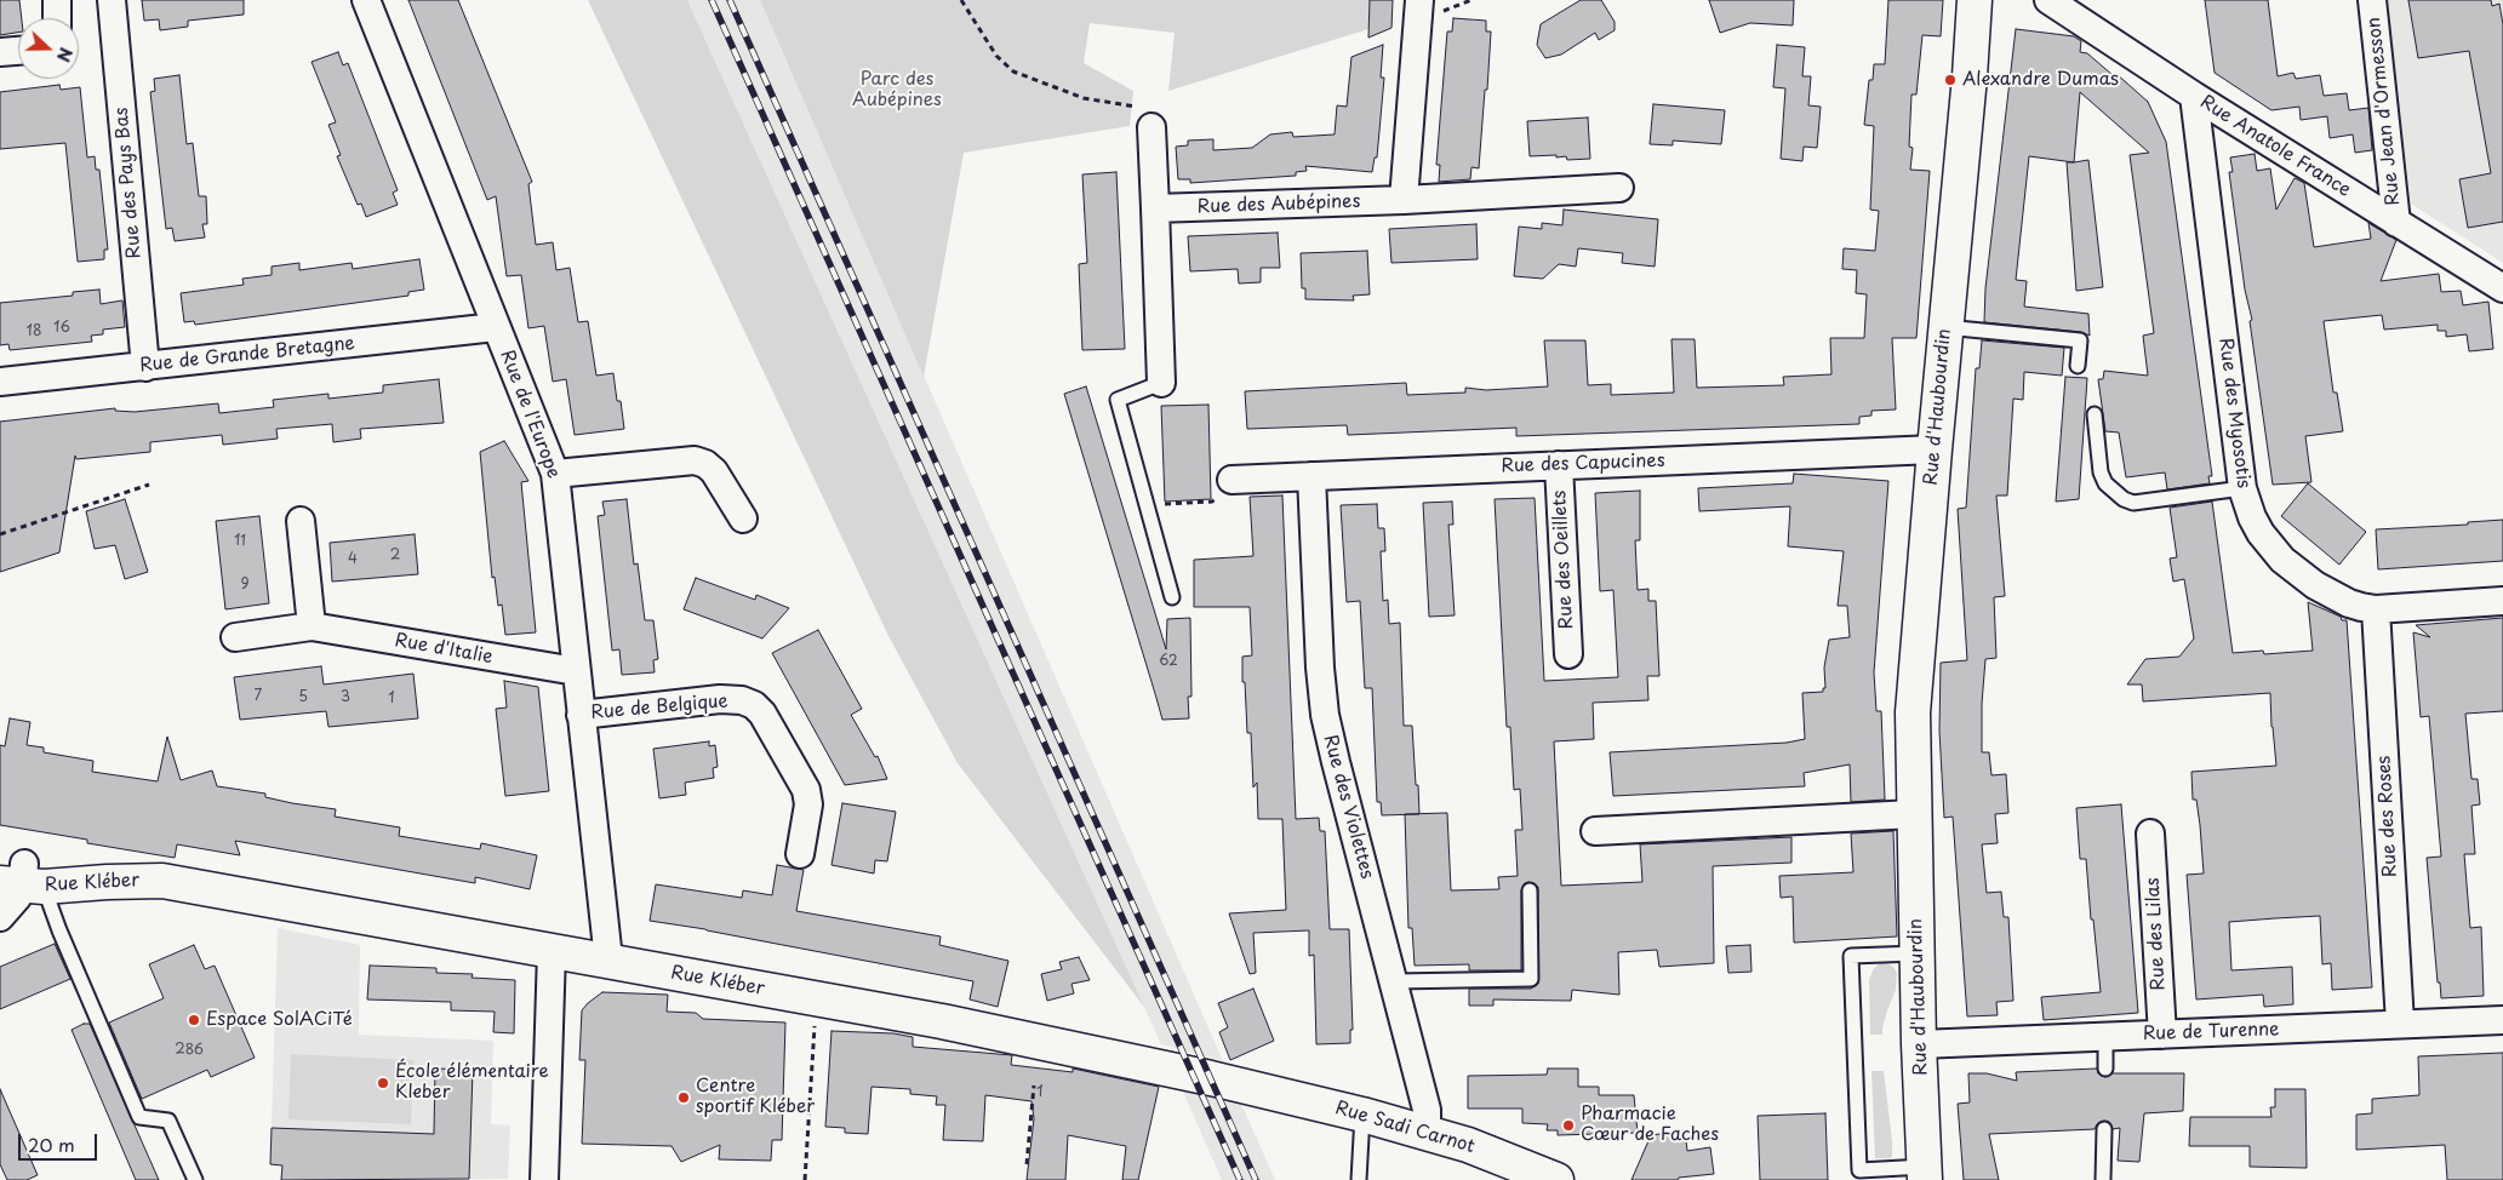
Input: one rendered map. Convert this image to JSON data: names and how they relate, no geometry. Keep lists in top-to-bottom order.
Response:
{
  "streets": {
    "street": [
      "Rue Jean d'Ormesson",
      "Rue Anatole France",
      "Rue des Pays Bas",
      "Rue des Aubépines",
      "Rue de Grande Bretagne",
      "Rue d'Haubourdin",
      "Rue des Myosotis",
      "Rue de l'Europe",
      "Rue des Capucines",
      "Rue des Oeillets",
      "Rue d'Italie",
      "Rue de Belgique",
      "Rue des Violettes",
      "Rue des Roses",
      "Rue Kléber",
      "Rue des Lilas",
      "Rue de Turenne",
      "Rue Sadi Carnot"
    ]
  },
  "crossings": [
    ["Rue Jean d'Ormesson", "Rue Anatole France"],
    ["Rue Anatole France", "Rue des Myosotis"],
    ["Rue des Pays Bas", "Rue de Grande Bretagne"],
    ["Rue de Grande Bretagne", "Rue de l'Europe"],
    ["Rue d'Haubourdin", "Rue des Capucines"],
    ["Rue d'Haubourdin", "Rue de Turenne"],
    ["Rue des Myosotis", "Rue des Roses"],
    ["Rue de l'Europe", "Rue d'Italie"],
    ["Rue de l'Europe", "Rue de Belgique"],
    ["Rue de l'Europe", "Rue Kléber"],
    ["Rue des Capucines", "Rue des Oeillets"],
    ["Rue des Capucines", "Rue des Violettes"],
    ["Rue des Violettes", "Rue Sadi Carnot"],
    ["Rue des Roses", "Rue de Turenne"],
    ["Rue Kléber", "Rue Sadi Carnot"],
    ["Rue des Lilas", "Rue de Turenne"]
  ],
  "parks": ["Parc des Aubépines"],
  "places": [
    "Alexandre Dumas",
    "Espace SolACiTé",
    "École élémentaire Kleber",
    "Centre sportif Kléber",
    "Pharmacie Cœur de Faches"
  ],
  "house_numbers": [
    "16",
    "18",
    "11",
    "2",
    "4",
    "9",
    "62",
    "7",
    "5",
    "3",
    "1",
    "286",
    "1"
  ],
  "scale_bar": "20 m",
  "north": "right"
}
